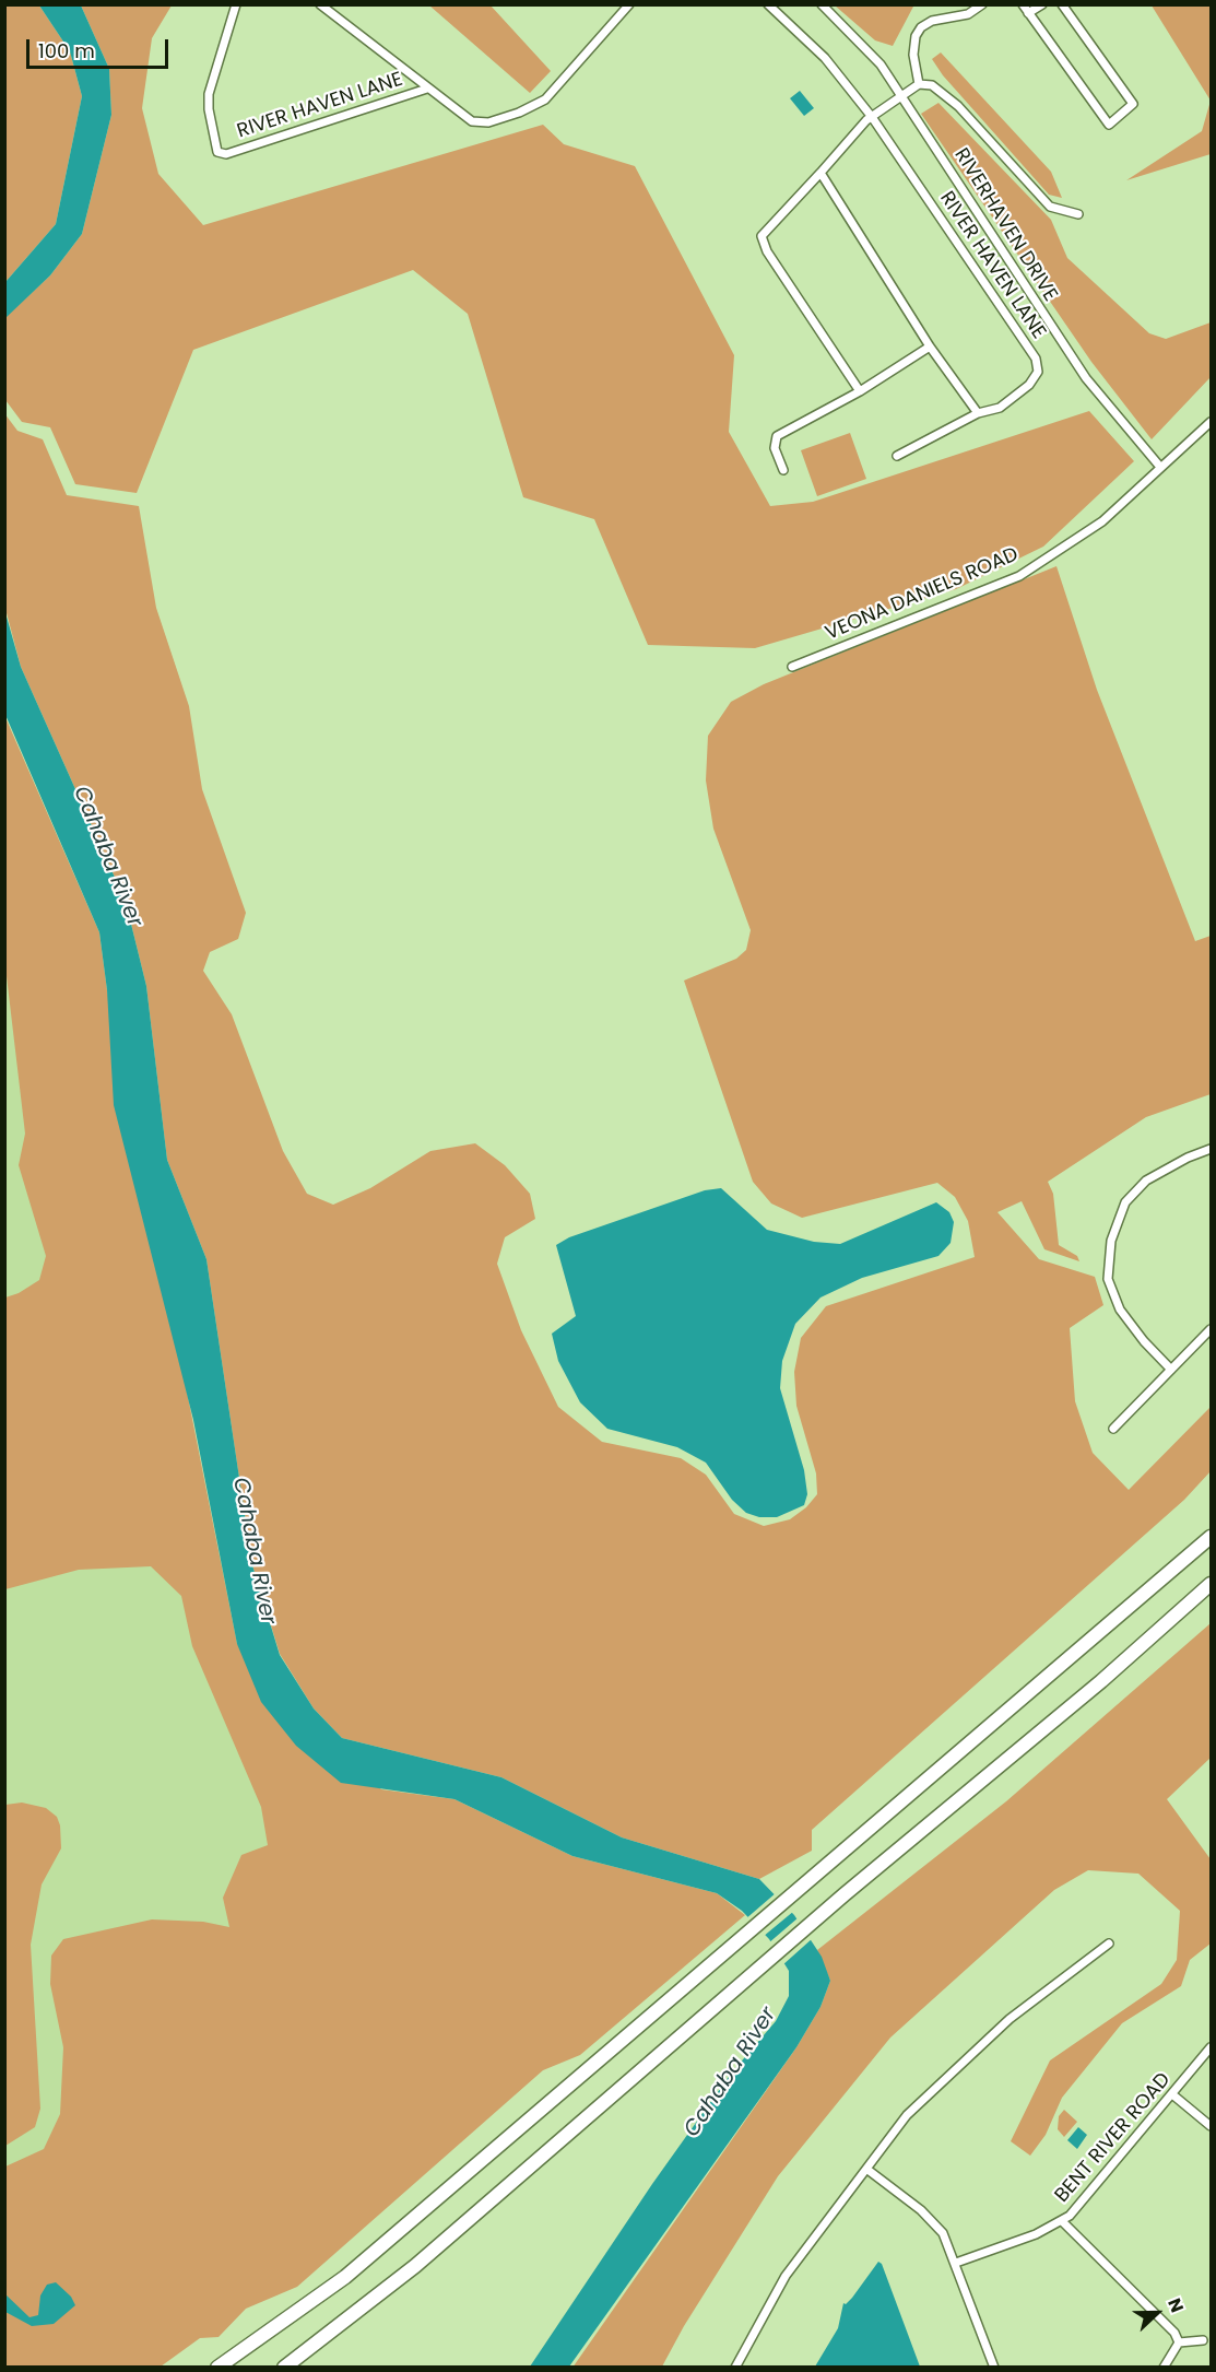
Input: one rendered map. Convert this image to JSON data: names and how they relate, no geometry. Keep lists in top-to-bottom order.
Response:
{
  "streets": {
    "street": [
      "RIVER HAVEN LANE",
      "RIVERHAVEN DRIVE",
      "VEONA DANIELS ROAD",
      "BENT RIVER ROAD"
    ]
  },
  "crossings": [
    ["RIVERHAVEN DRIVE", "VEONA DANIELS ROAD"]
  ],
  "water": ["Cahaba River"],
  "scale_bar": "100 m",
  "north": "right"
}
